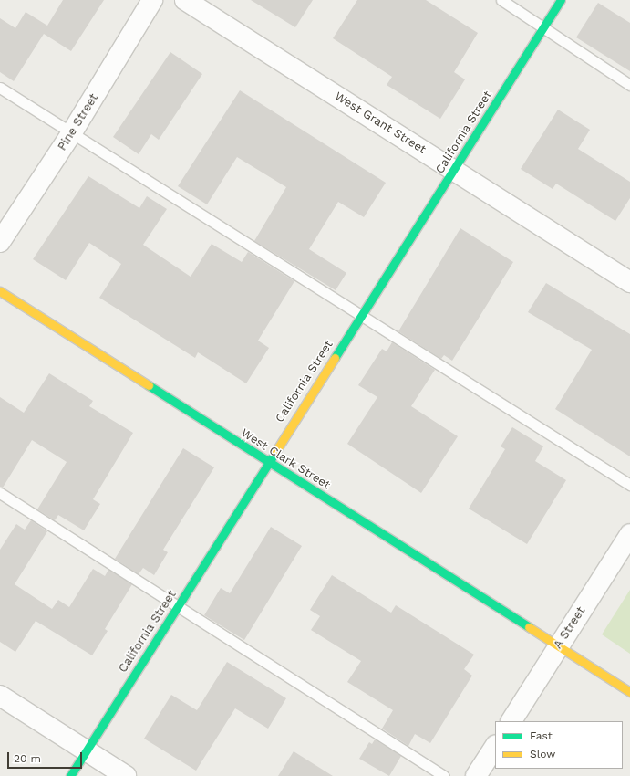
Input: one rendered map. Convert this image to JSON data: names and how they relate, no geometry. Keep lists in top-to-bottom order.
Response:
{
  "streets": {
    "street": [
      "Pine Street",
      "West Grant Street",
      "California Street",
      "West Clark Street",
      "A Street"
    ]
  },
  "crossings": [
    ["West Grant Street", "California Street"],
    ["California Street", "West Clark Street"],
    ["West Clark Street", "A Street"]
  ],
  "legend": ["Fast", "Slow"],
  "scale_bar": "20 m"
}
